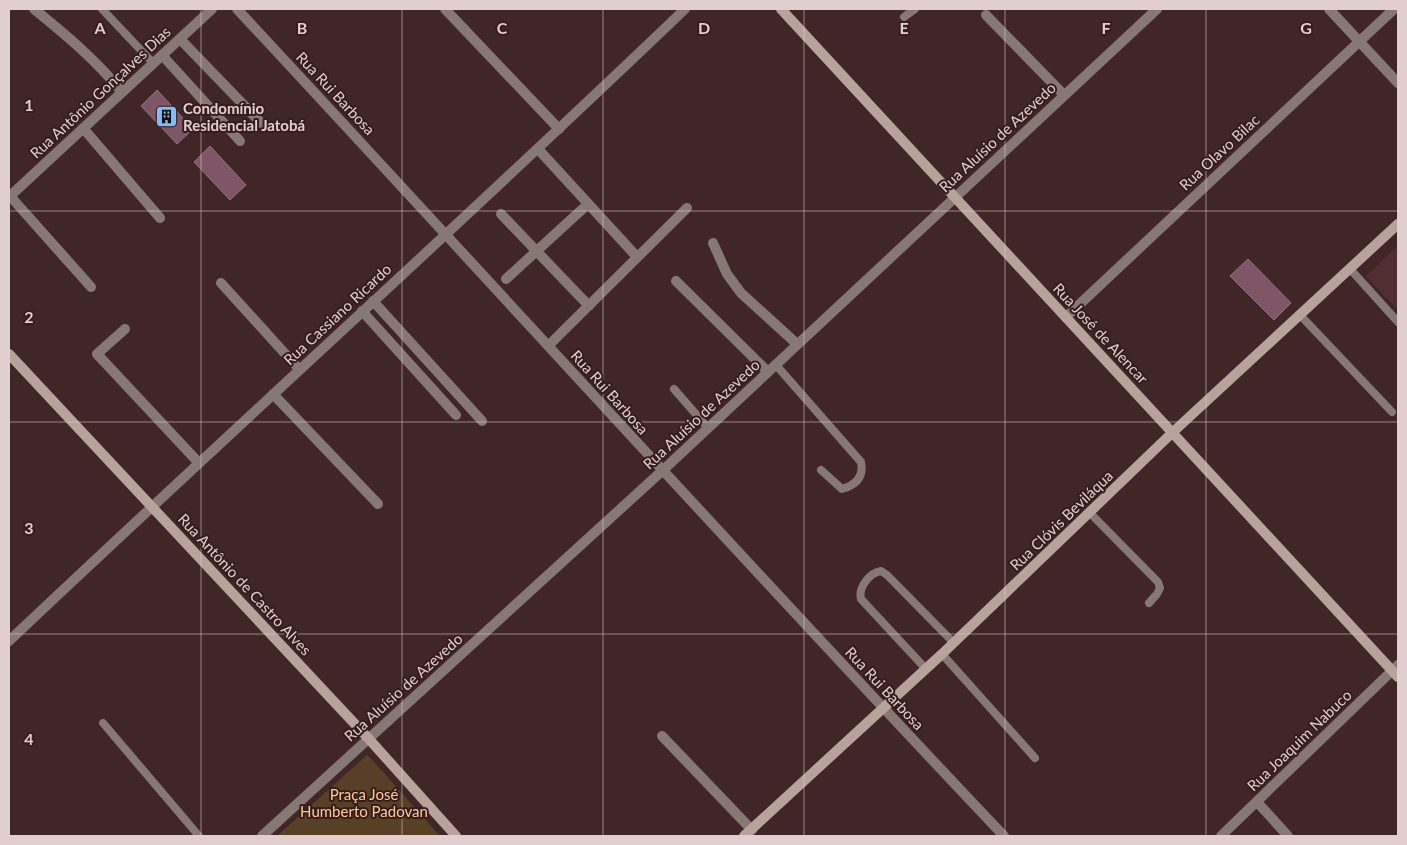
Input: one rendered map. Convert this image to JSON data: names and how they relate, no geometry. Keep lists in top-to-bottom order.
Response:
{
  "streets": {
    "street": [
      "Rua Antônio Gonçalves Dias",
      "Rua Rui Barbosa",
      "Rua Aluísio de Azevedo",
      "Rua Olavo Bilac",
      "Rua Cassiano Ricardo",
      "Rua José de Alencar",
      "Rua Clóvis Beviláqua",
      "Rua Antônio de Castro Alves",
      "Rua Joaquim Nabuco"
    ]
  },
  "crossings": [
    ["Rua Rui Barbosa", "Rua Aluísio de Azevedo"],
    ["Rua Rui Barbosa", "Rua Cassiano Ricardo"],
    ["Rua Rui Barbosa", "Rua Clóvis Beviláqua"],
    ["Rua Aluísio de Azevedo", "Rua José de Alencar"],
    ["Rua Aluísio de Azevedo", "Rua Antônio de Castro Alves"],
    ["Rua Olavo Bilac", "Rua José de Alencar"],
    ["Rua Cassiano Ricardo", "Rua Antônio de Castro Alves"],
    ["Rua José de Alencar", "Rua Clóvis Beviláqua"],
    ["Rua José de Alencar", "Rua Joaquim Nabuco"]
  ],
  "parks": ["Praça José Humberto Padovan"],
  "places": {
    "building": ["Condomínio Residencial Jatobá"]
  },
  "grid": {
    "columns": [
      "A",
      "B",
      "C",
      "D",
      "E",
      "F",
      "G"
    ],
    "rows": [
      "1",
      "2",
      "3",
      "4"
    ]
  }
}
